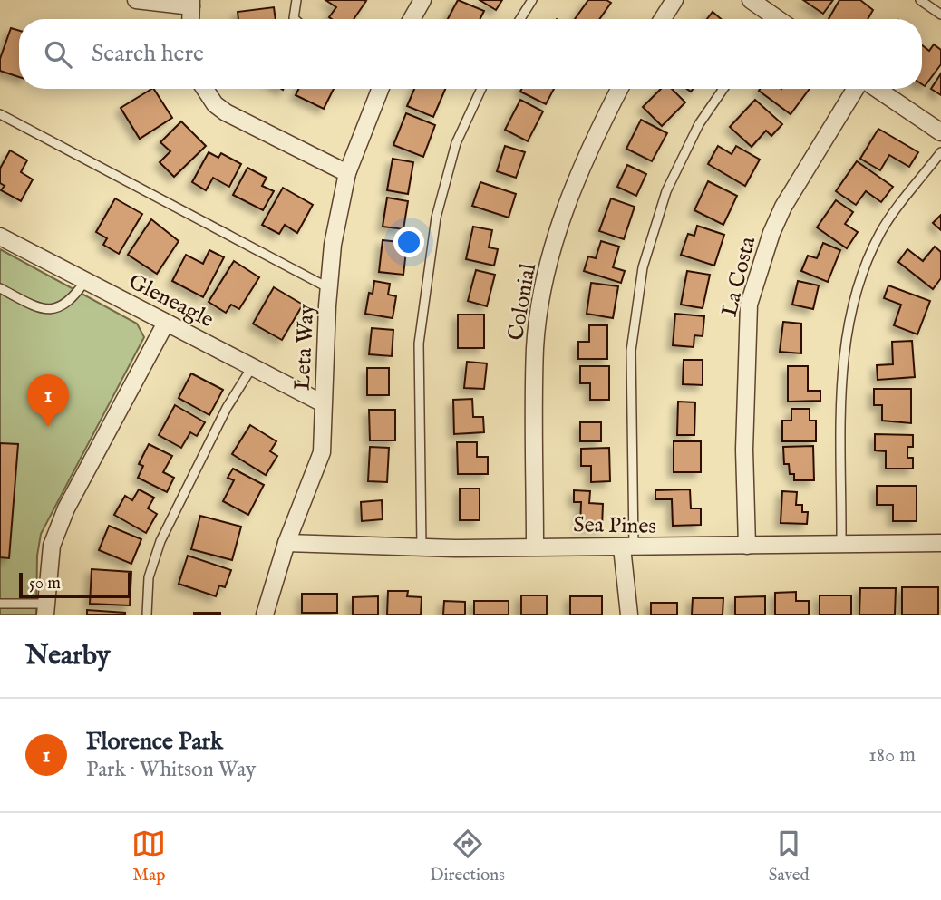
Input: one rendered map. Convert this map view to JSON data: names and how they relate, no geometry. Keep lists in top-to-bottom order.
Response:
{
  "streets": {
    "street": [
      "La Costa",
      "Gleneagle",
      "Colonial",
      "Leta Way",
      "Sea Pines"
    ]
  },
  "crossings": [
    ["La Costa", "Sea Pines"],
    ["Gleneagle", "Leta Way"],
    ["Colonial", "Sea Pines"],
    ["Leta Way", "Sea Pines"]
  ],
  "scale_bar": "50 m",
  "page": {
    "search": "Search here",
    "pins": "1",
    "scale": "50 m",
    "heading": "Nearby",
    "list": [
      {
        "mark": "1",
        "name": "Florence Park",
        "note": "Park · Whitson Way",
        "value": "180 m"
      }
    ],
    "nav": ["Map", "Directions", "Saved"]
  }
}
